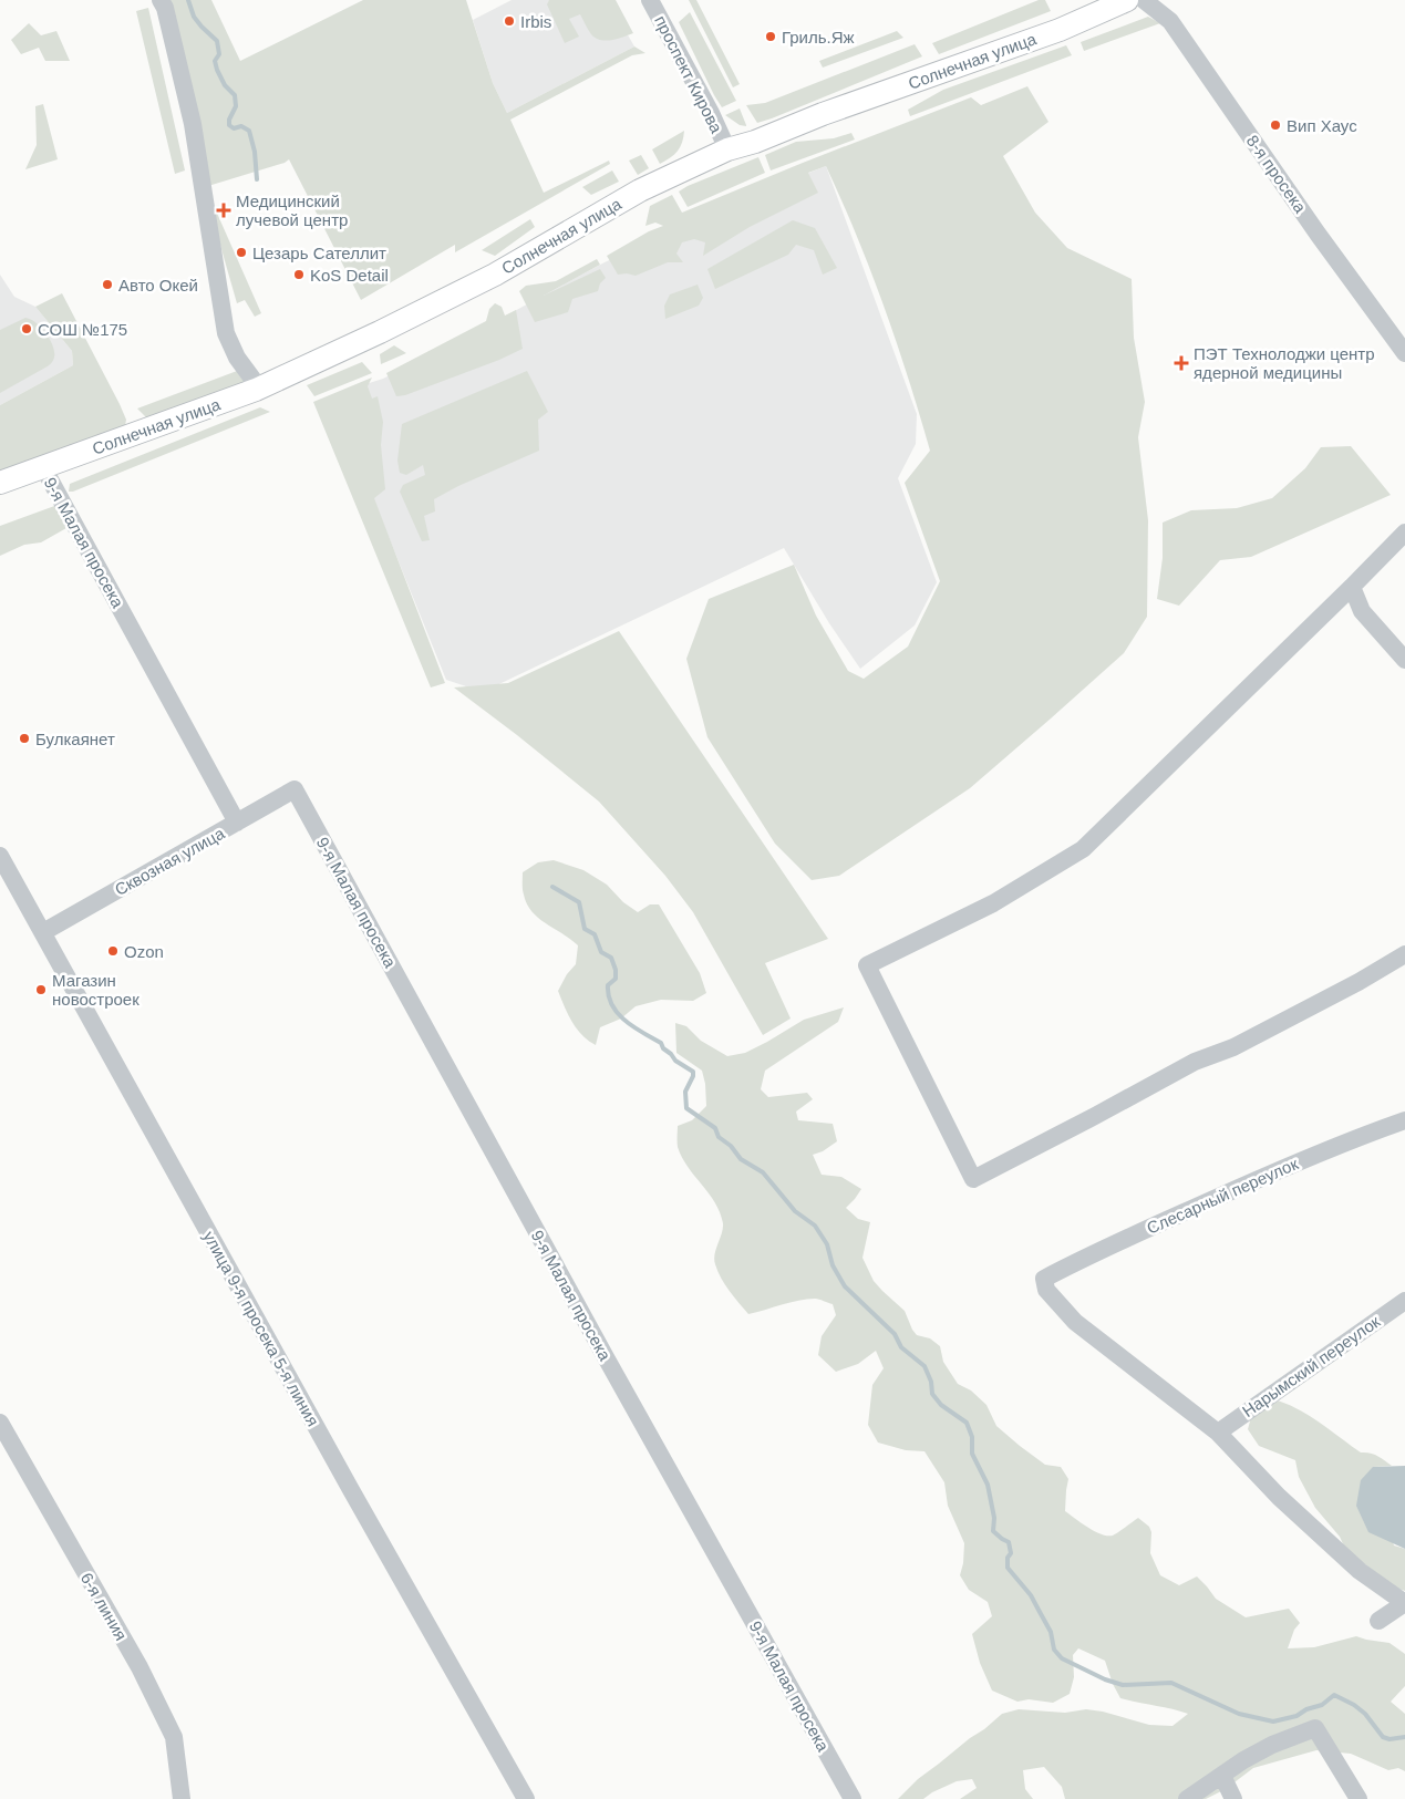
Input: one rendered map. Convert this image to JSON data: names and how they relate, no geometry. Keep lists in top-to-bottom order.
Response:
{
  "streets": {
    "main road": ["Солнечная улица"],
    "street": [
      "проспект Кирова",
      "8-я просека",
      "9-я Малая просека",
      "Сквозная улица",
      "Слесарный переулок",
      "улица 9-я просека 5-я линия",
      "Нарымский переулок",
      "6-я линия"
    ]
  },
  "crossings": [
    ["Солнечная улица", "проспект Кирова"],
    ["Солнечная улица", "9-я Малая просека"],
    ["9-я Малая просека", "Сквозная улица"],
    ["Сквозная улица", "улица 9-я просека 5-я линия"],
    ["Слесарный переулок", "Нарымский переулок"]
  ],
  "places": {
    "other": [
      "Irbis",
      "Гриль.Яж",
      "Вип Хаус",
      "Цезарь Сателлит",
      "KoS Detail",
      "Авто Окей",
      "СОШ №175",
      "Булкаянет",
      "Ozon",
      "Магазин новостроек"
    ],
    "health": ["Медицинский лучевой центр", "ПЭТ Технолоджи центр ядерной медицины"]
  }
}
